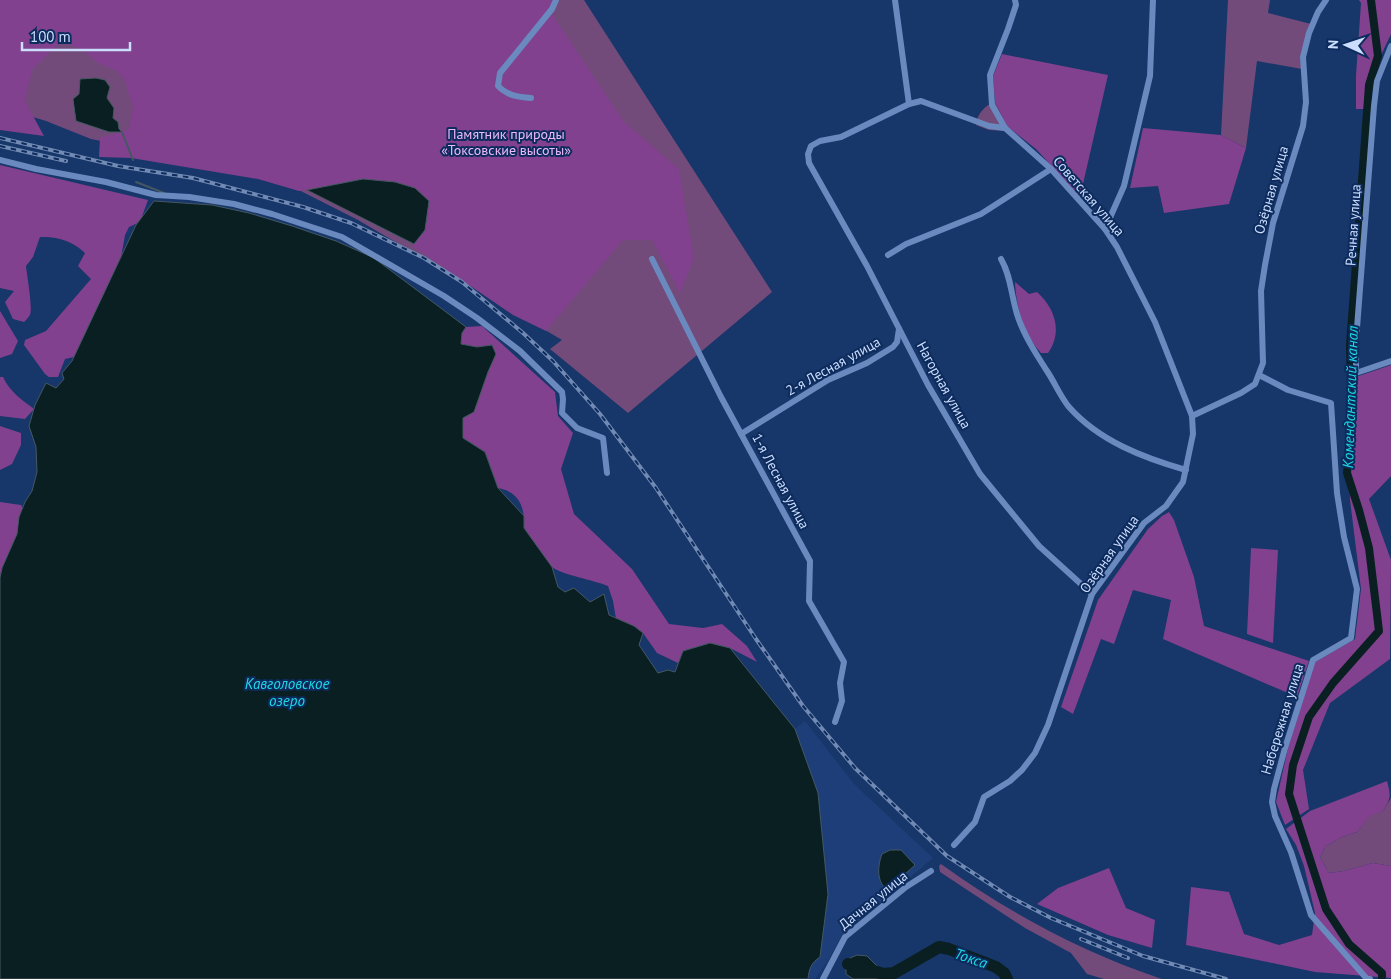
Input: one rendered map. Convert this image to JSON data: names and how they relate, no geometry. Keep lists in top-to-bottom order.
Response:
{
  "streets": {
    "street": [
      "Озёрная улица",
      "Советская улица",
      "Речная улица",
      "2-я Лесная улица",
      "Нагорная улица",
      "1-я Лесная улица",
      "Набережная улица",
      "Дачная улица"
    ]
  },
  "crossings": [
    ["Озёрная улица", "Советская улица"],
    ["Озёрная улица", "Нагорная улица"],
    ["Озёрная улица", "Набережная улица"],
    ["2-я Лесная улица", "Нагорная улица"],
    ["2-я Лесная улица", "1-я Лесная улица"]
  ],
  "water": ["Комендантский канал", "Кавголовское озеро", "Токса"],
  "parks": ["Памятник природы «Токсовские высоты»"],
  "scale_bar": "100 m",
  "north": "left"
}
